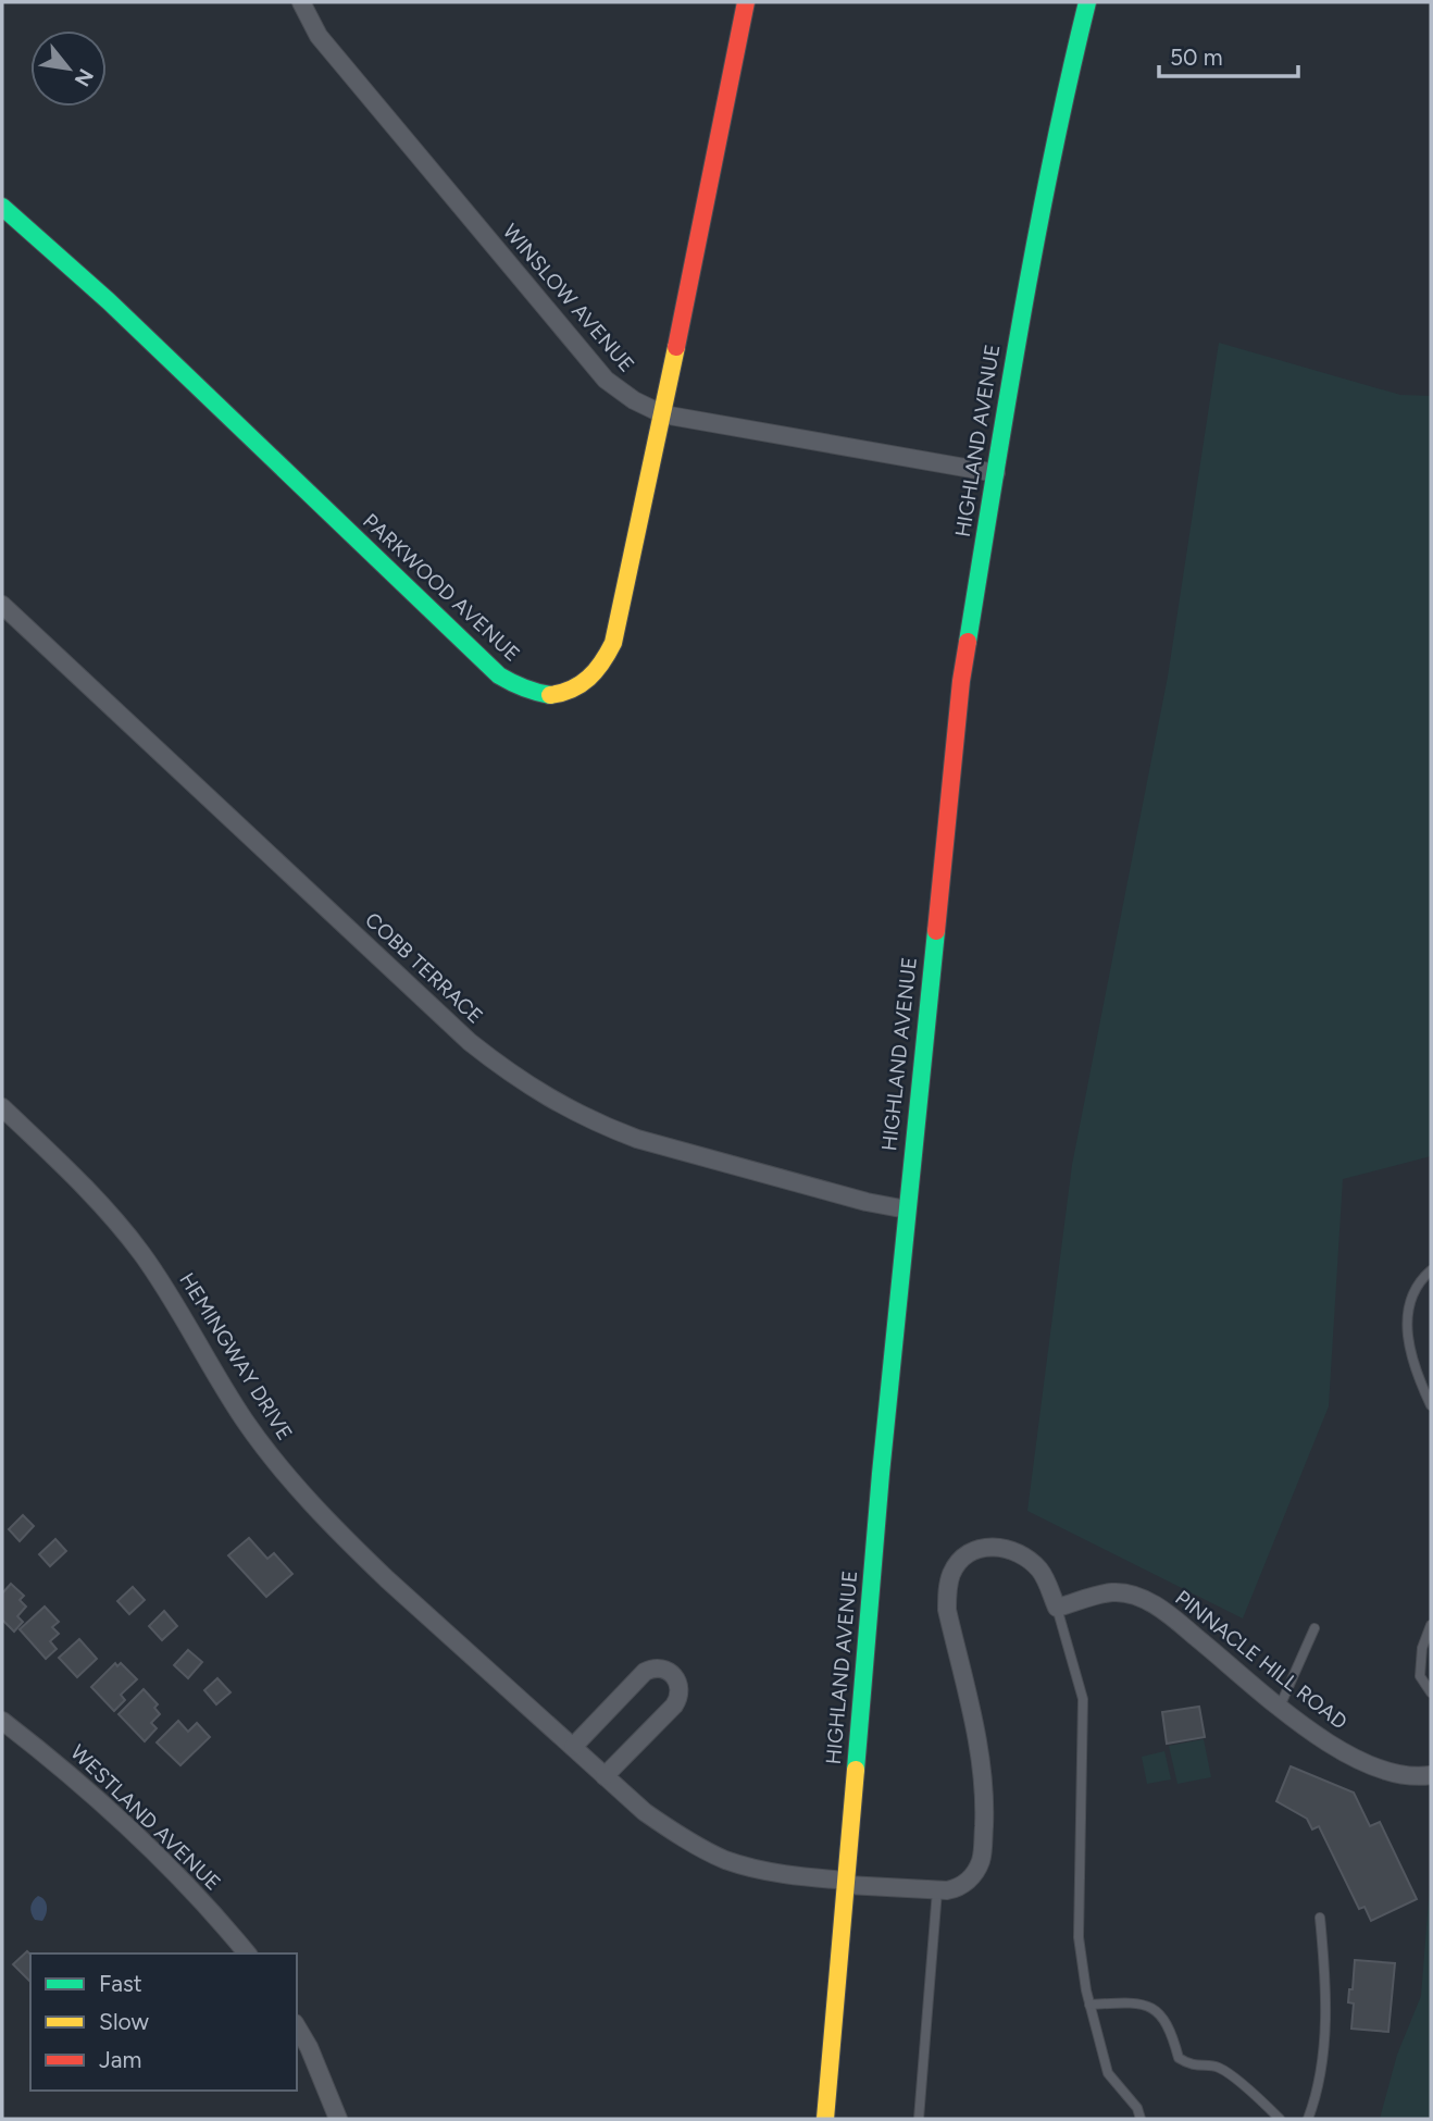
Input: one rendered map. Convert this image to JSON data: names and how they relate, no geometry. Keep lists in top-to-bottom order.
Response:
{
  "streets": {
    "street": [
      "WINSLOW AVENUE",
      "HIGHLAND AVENUE",
      "PARKWOOD AVENUE",
      "COBB TERRACE",
      "HEMINGWAY DRIVE",
      "PINNACLE HILL ROAD",
      "WESTLAND AVENUE"
    ]
  },
  "crossings": [
    ["WINSLOW AVENUE", "HIGHLAND AVENUE"],
    ["WINSLOW AVENUE", "PARKWOOD AVENUE"],
    ["HIGHLAND AVENUE", "COBB TERRACE"],
    ["HIGHLAND AVENUE", "HEMINGWAY DRIVE"]
  ],
  "legend": ["Fast", "Slow", "Jam"],
  "scale_bar": "50 m",
  "north": "bottom right"
}
